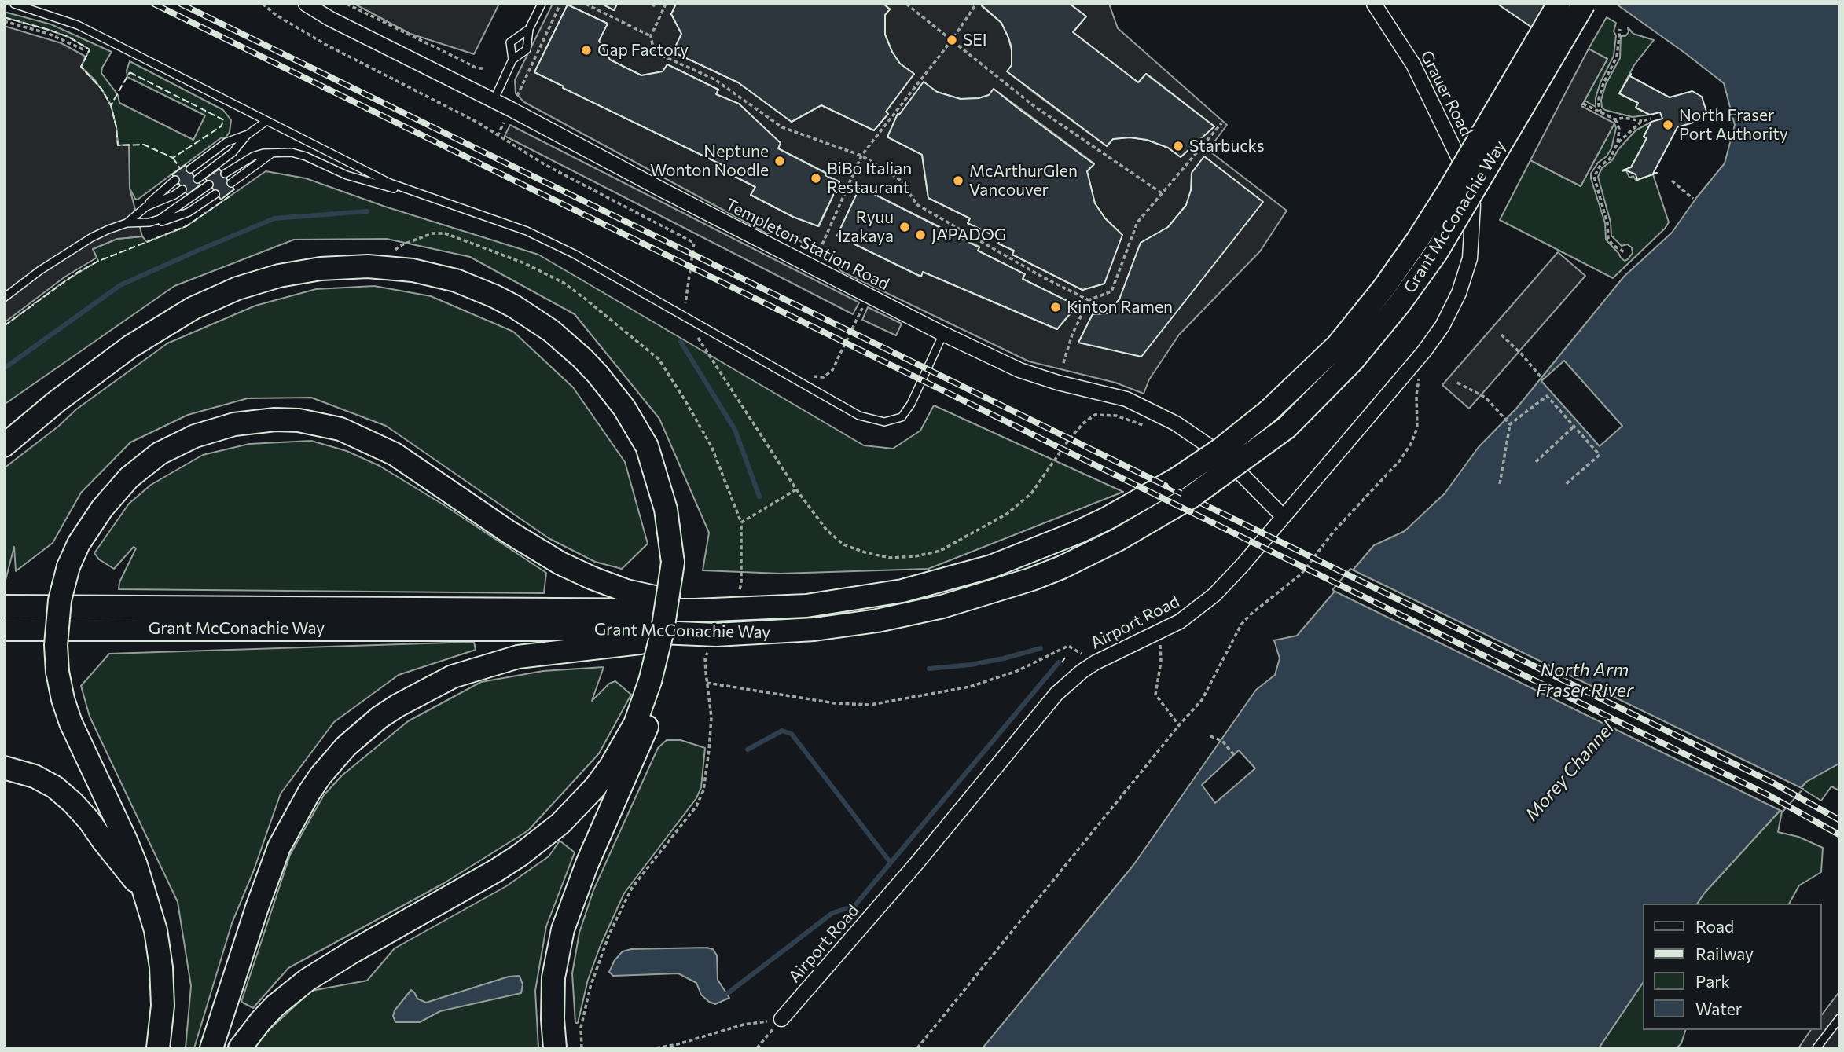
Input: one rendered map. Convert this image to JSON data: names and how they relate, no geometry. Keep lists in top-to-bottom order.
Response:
{
  "streets": {
    "main road": ["Grant McConachie Way"],
    "street": ["Grauer Road", "Templeton Station Road", "Airport Road"]
  },
  "crossings": [
    ["Grauer Road", "Airport Road"],
    ["Templeton Station Road", "Airport Road"]
  ],
  "water": ["North Arm Fraser River", "Morey Channel"],
  "places": [
    "SEI",
    "Gap Factory",
    "North Fraser Port Authority",
    "Starbucks",
    "Neptune Wonton Noodle",
    "BiBo Italian Restaurant",
    "McArthurGlen Vancouver",
    "Ryuu Izakaya",
    "JAPADOG",
    "Kinton Ramen"
  ],
  "legend": [
    "Road",
    "Railway",
    "Park",
    "Water"
  ]
}
